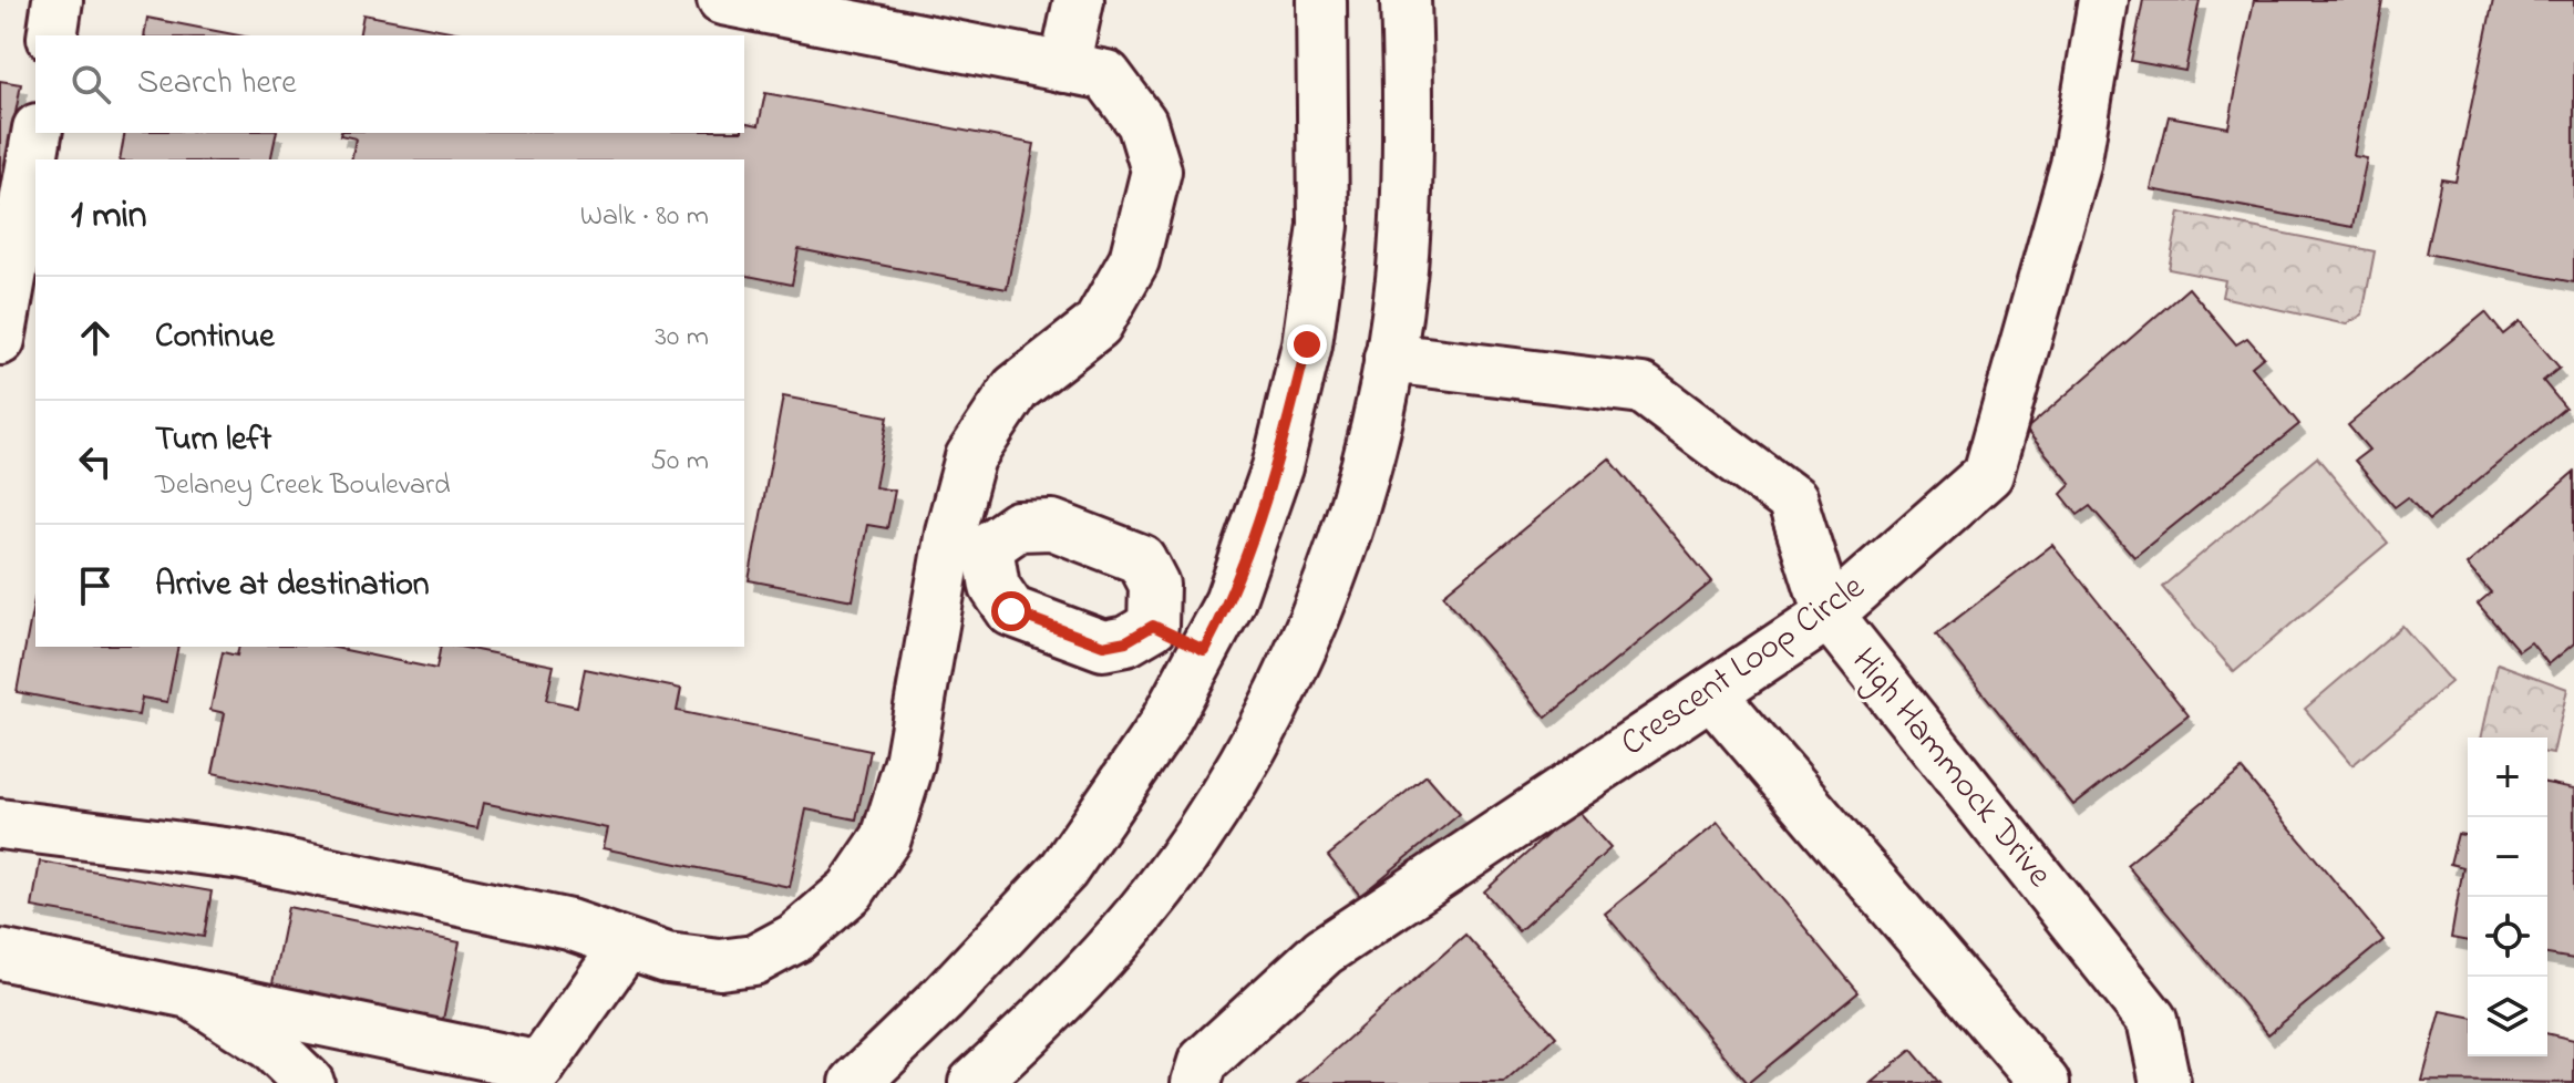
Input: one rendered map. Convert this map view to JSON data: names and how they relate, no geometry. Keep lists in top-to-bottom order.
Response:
{
  "streets": {
    "street": ["Crescent Loop Circle", "High Hammock Drive"]
  },
  "crossings": [
    ["Crescent Loop Circle", "High Hammock Drive"]
  ],
  "page": {
    "search": "Search here",
    "heading": ["1 min", "Walk · 80 m"],
    "list": [
      ["Continue", "30 m"],
      ["Turn left", "Delaney Creek Boulevard", "50 m"],
      "Arrive at destination"
    ],
    "map_buttons": ["+", "−"]
  }
}
